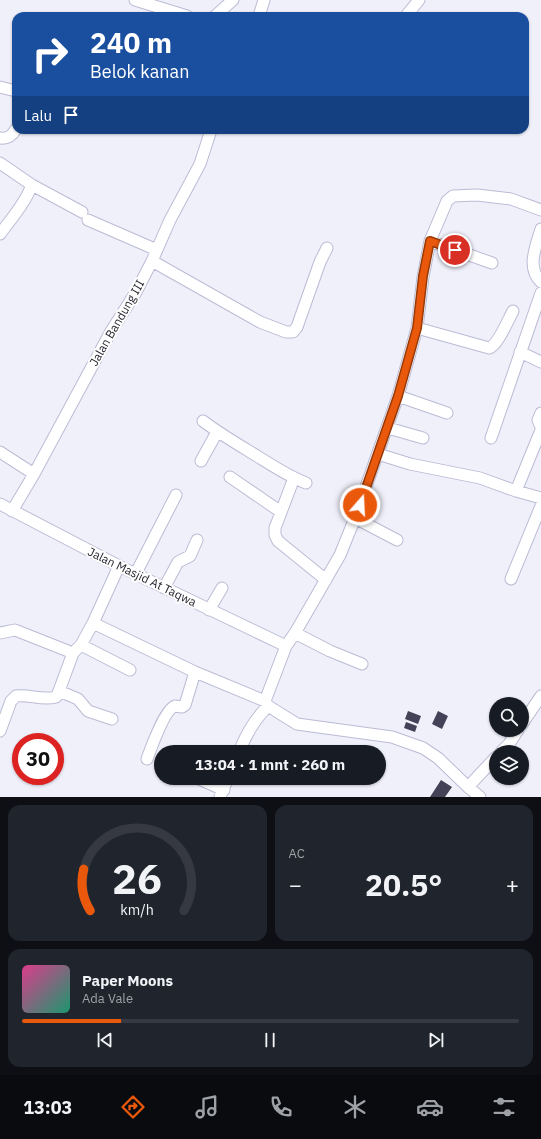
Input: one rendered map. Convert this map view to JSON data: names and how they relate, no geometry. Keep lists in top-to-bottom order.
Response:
{
  "streets": {
    "street": ["Jalan Bandung III", "Jalan Masjid At Taqwa"]
  },
  "crossings": [
    ["Jalan Bandung III", "Jalan Masjid At Taqwa"]
  ],
  "page": {
    "turn": ["240 m", "Belok kanan"],
    "then": "Lalu",
    "limit": "30",
    "trip": "13:04 · 1 mnt · 260 m",
    "tile": "AC",
    "heat": ["−", "20.5°", "+"],
    "song": ["Paper Moons", "Ada Vale"],
    "tabs": "13:03",
    "gauge": ["26", "km/h"]
  }
}
